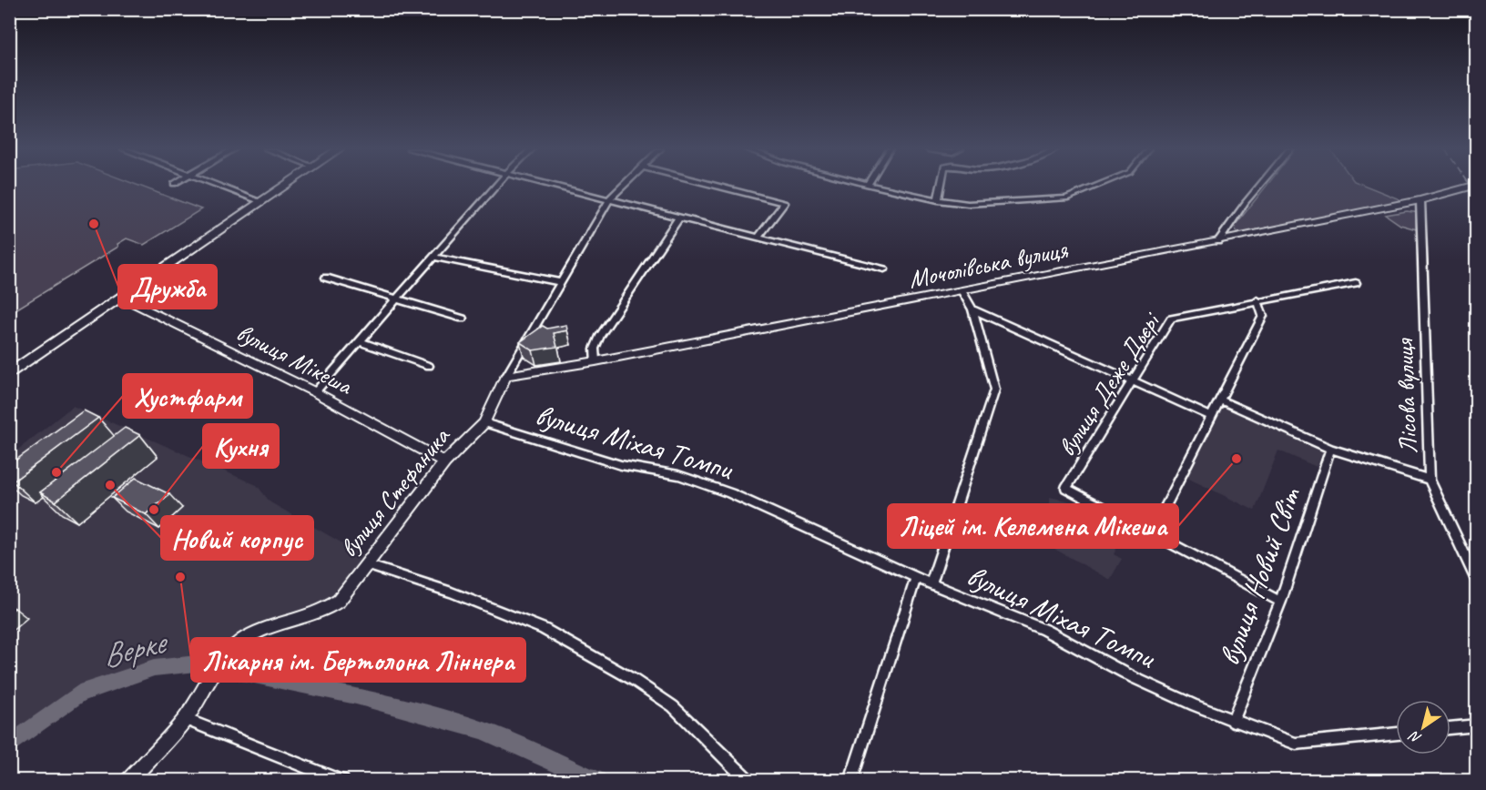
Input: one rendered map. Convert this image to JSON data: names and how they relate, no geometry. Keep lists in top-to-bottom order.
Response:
{
  "streets": {
    "main road": ["Мочолівська вулиця", "вулиця Мікеша", "вулиця Стефаника"],
    "street": [
      "вулиця Деже Дьєрі",
      "Лісова вулиця",
      "вулиця Міхая Томпи",
      "вулиця Новий Світ"
    ]
  },
  "crossings": [
    ["Мочолівська вулиця", "Лісова вулиця"],
    ["Мочолівська вулиця", "вулиця Стефаника"],
    ["вулиця Мікеша", "вулиця Стефаника"],
    ["вулиця Міхая Томпи", "вулиця Стефаника"],
    ["вулиця Міхая Томпи", "вулиця Новий Світ"]
  ],
  "water": ["Верке"],
  "places": [
    "Дружба",
    "Ліцей ім. Келемена Мікеша",
    "Хустфарм",
    "Новий корпус",
    "Кухня",
    "Лікарня ім. Бертолона Ліннера"
  ],
  "north": "bottom left"
}
